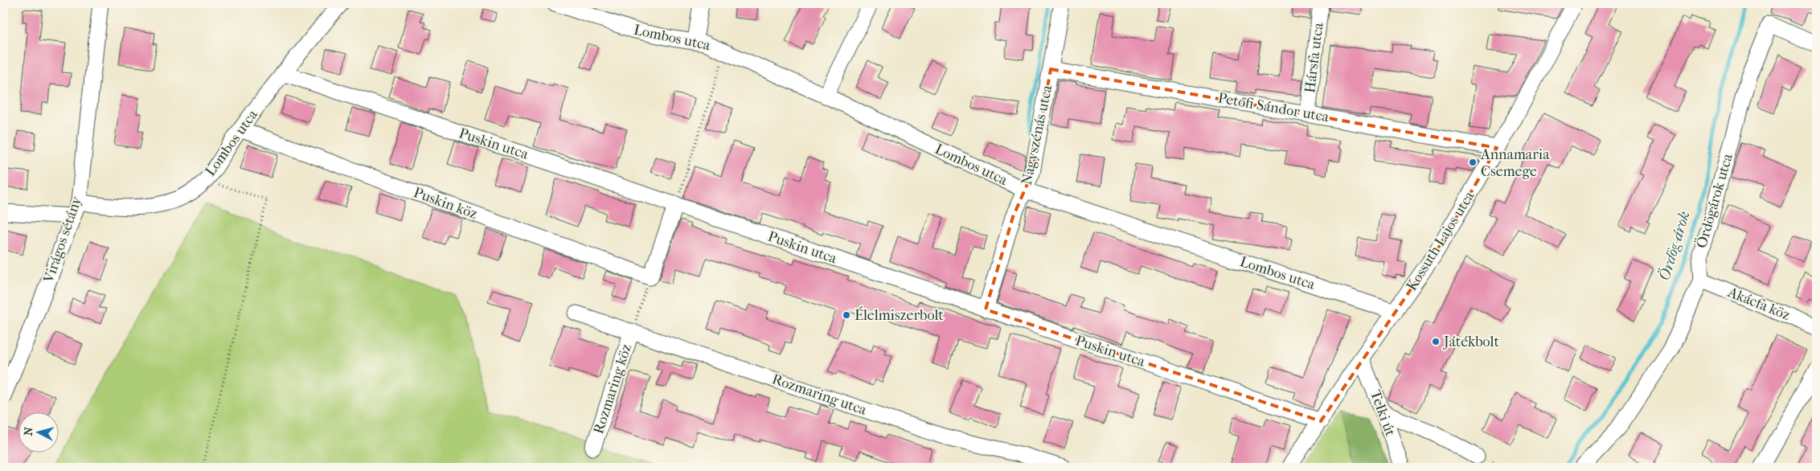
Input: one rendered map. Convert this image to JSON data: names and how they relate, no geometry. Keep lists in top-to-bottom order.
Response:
{
  "streets": {
    "street": [
      "Lombos utca",
      "Hársfa utca",
      "Petőfi Sándor utca",
      "Nagyszénás utca",
      "Puskin utca",
      "Ördögárok utca",
      "Puskin köz",
      "Virágos sétány",
      "Kossuth Lajos utca",
      "Akácfa köz",
      "Rozmaring köz",
      "Rozmaring utca",
      "Telki út"
    ]
  },
  "crossings": [
    ["Lombos utca", "Nagyszénás utca"],
    ["Lombos utca", "Puskin utca"],
    ["Lombos utca", "Puskin köz"],
    ["Lombos utca", "Virágos sétány"],
    ["Lombos utca", "Kossuth Lajos utca"],
    ["Hársfa utca", "Petőfi Sándor utca"],
    ["Petőfi Sándor utca", "Nagyszénás utca"],
    ["Petőfi Sándor utca", "Kossuth Lajos utca"],
    ["Nagyszénás utca", "Puskin utca"],
    ["Puskin utca", "Kossuth Lajos utca"],
    ["Ördögárok utca", "Akácfa köz"],
    ["Kossuth Lajos utca", "Telki út"],
    ["Rozmaring köz", "Rozmaring utca"]
  ],
  "water": ["Ördög-árok"],
  "places": ["Annamaria Csemege", "Élelmiszerbolt", "Játékbolt"],
  "north": "left"
}
